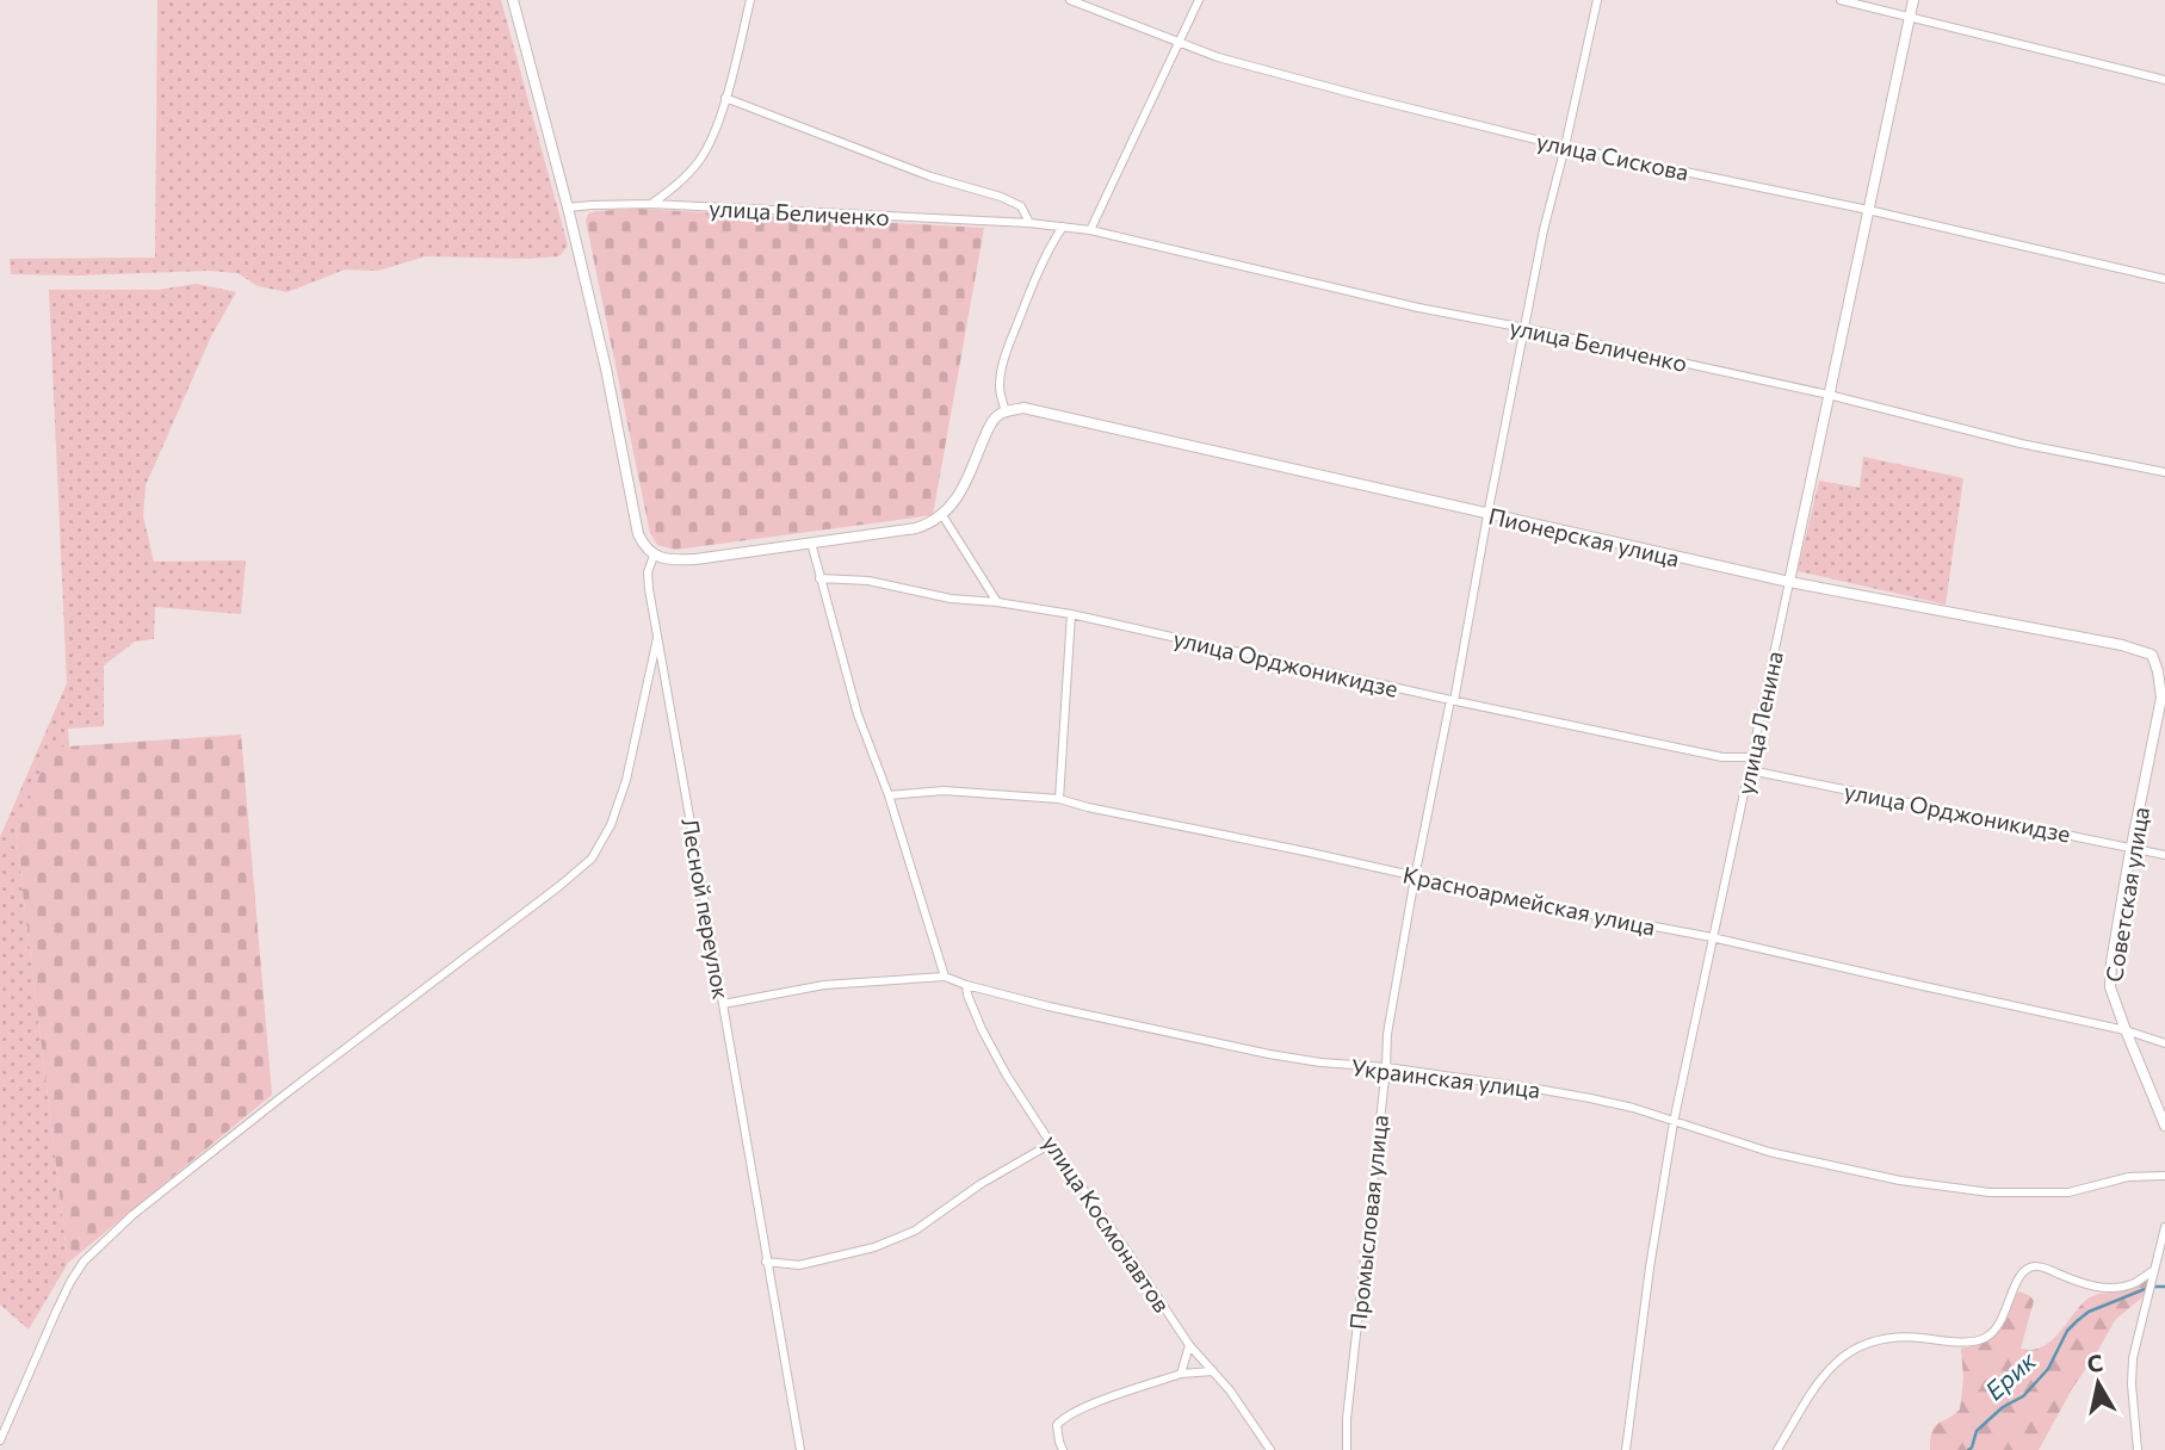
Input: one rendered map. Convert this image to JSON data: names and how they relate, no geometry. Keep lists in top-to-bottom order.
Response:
{
  "streets": {
    "street": [
      "улица Сискова",
      "улица Беличенко",
      "Пионерская улица",
      "улица Орджоникидзе",
      "улица Ленина",
      "Советская улица",
      "Красноармейская улица",
      "Лесной переулок",
      "Украинская улица",
      "Промысловая улица",
      "улица Космонавтов"
    ]
  },
  "crossings": [
    ["улица Сискова", "улица Ленина"],
    ["улица Сискова", "Промысловая улица"],
    ["улица Беличенко", "улица Ленина"],
    ["улица Беличенко", "Промысловая улица"],
    ["Пионерская улица", "улица Ленина"],
    ["Пионерская улица", "Советская улица"],
    ["Пионерская улица", "Промысловая улица"],
    ["улица Орджоникидзе", "улица Ленина"],
    ["улица Орджоникидзе", "Советская улица"],
    ["улица Орджоникидзе", "Промысловая улица"],
    ["улица Ленина", "Красноармейская улица"],
    ["улица Ленина", "Украинская улица"],
    ["Советская улица", "Красноармейская улица"],
    ["Красноармейская улица", "Промысловая улица"],
    ["Лесной переулок", "Украинская улица"],
    ["Украинская улица", "Промысловая улица"],
    ["Украинская улица", "улица Космонавтов"]
  ],
  "water": ["Ерик"],
  "north": "top"
}
